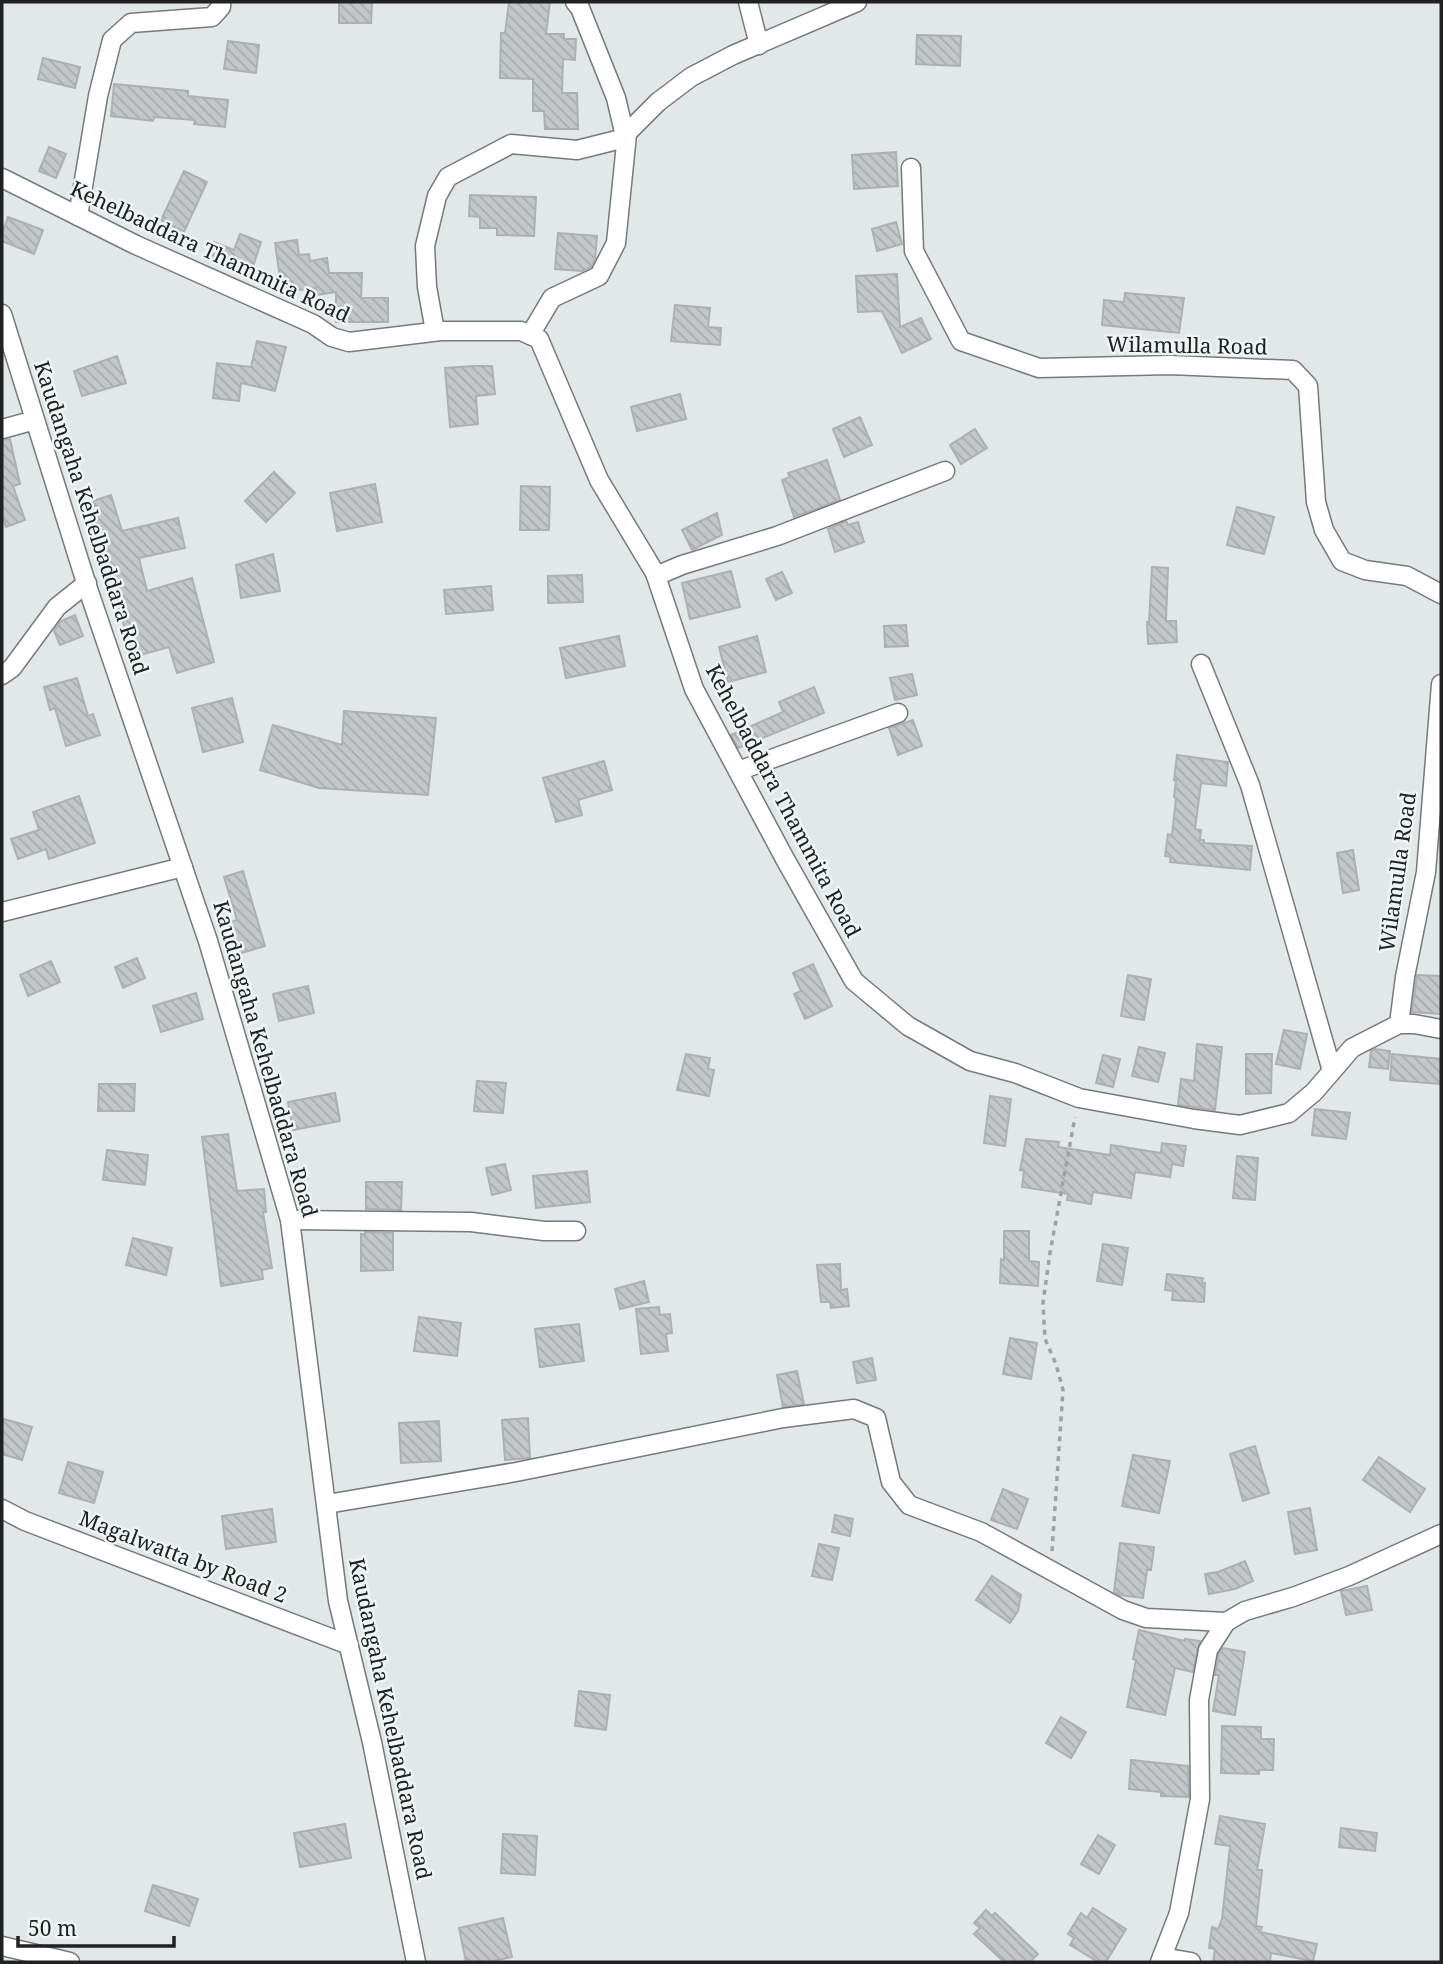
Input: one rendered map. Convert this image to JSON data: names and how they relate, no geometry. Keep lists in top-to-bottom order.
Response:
{
  "streets": {
    "street": [
      "Kehelbaddara Thammita Road",
      "Wilamulla Road",
      "Kaudangaha Kehelbaddara Road",
      "Magalwatta by Road 2"
    ]
  },
  "crossings": [
    ["Kehelbaddara Thammita Road", "Wilamulla Road"],
    ["Kaudangaha Kehelbaddara Road", "Magalwatta by Road 2"]
  ],
  "scale_bar": "50 m"
}
